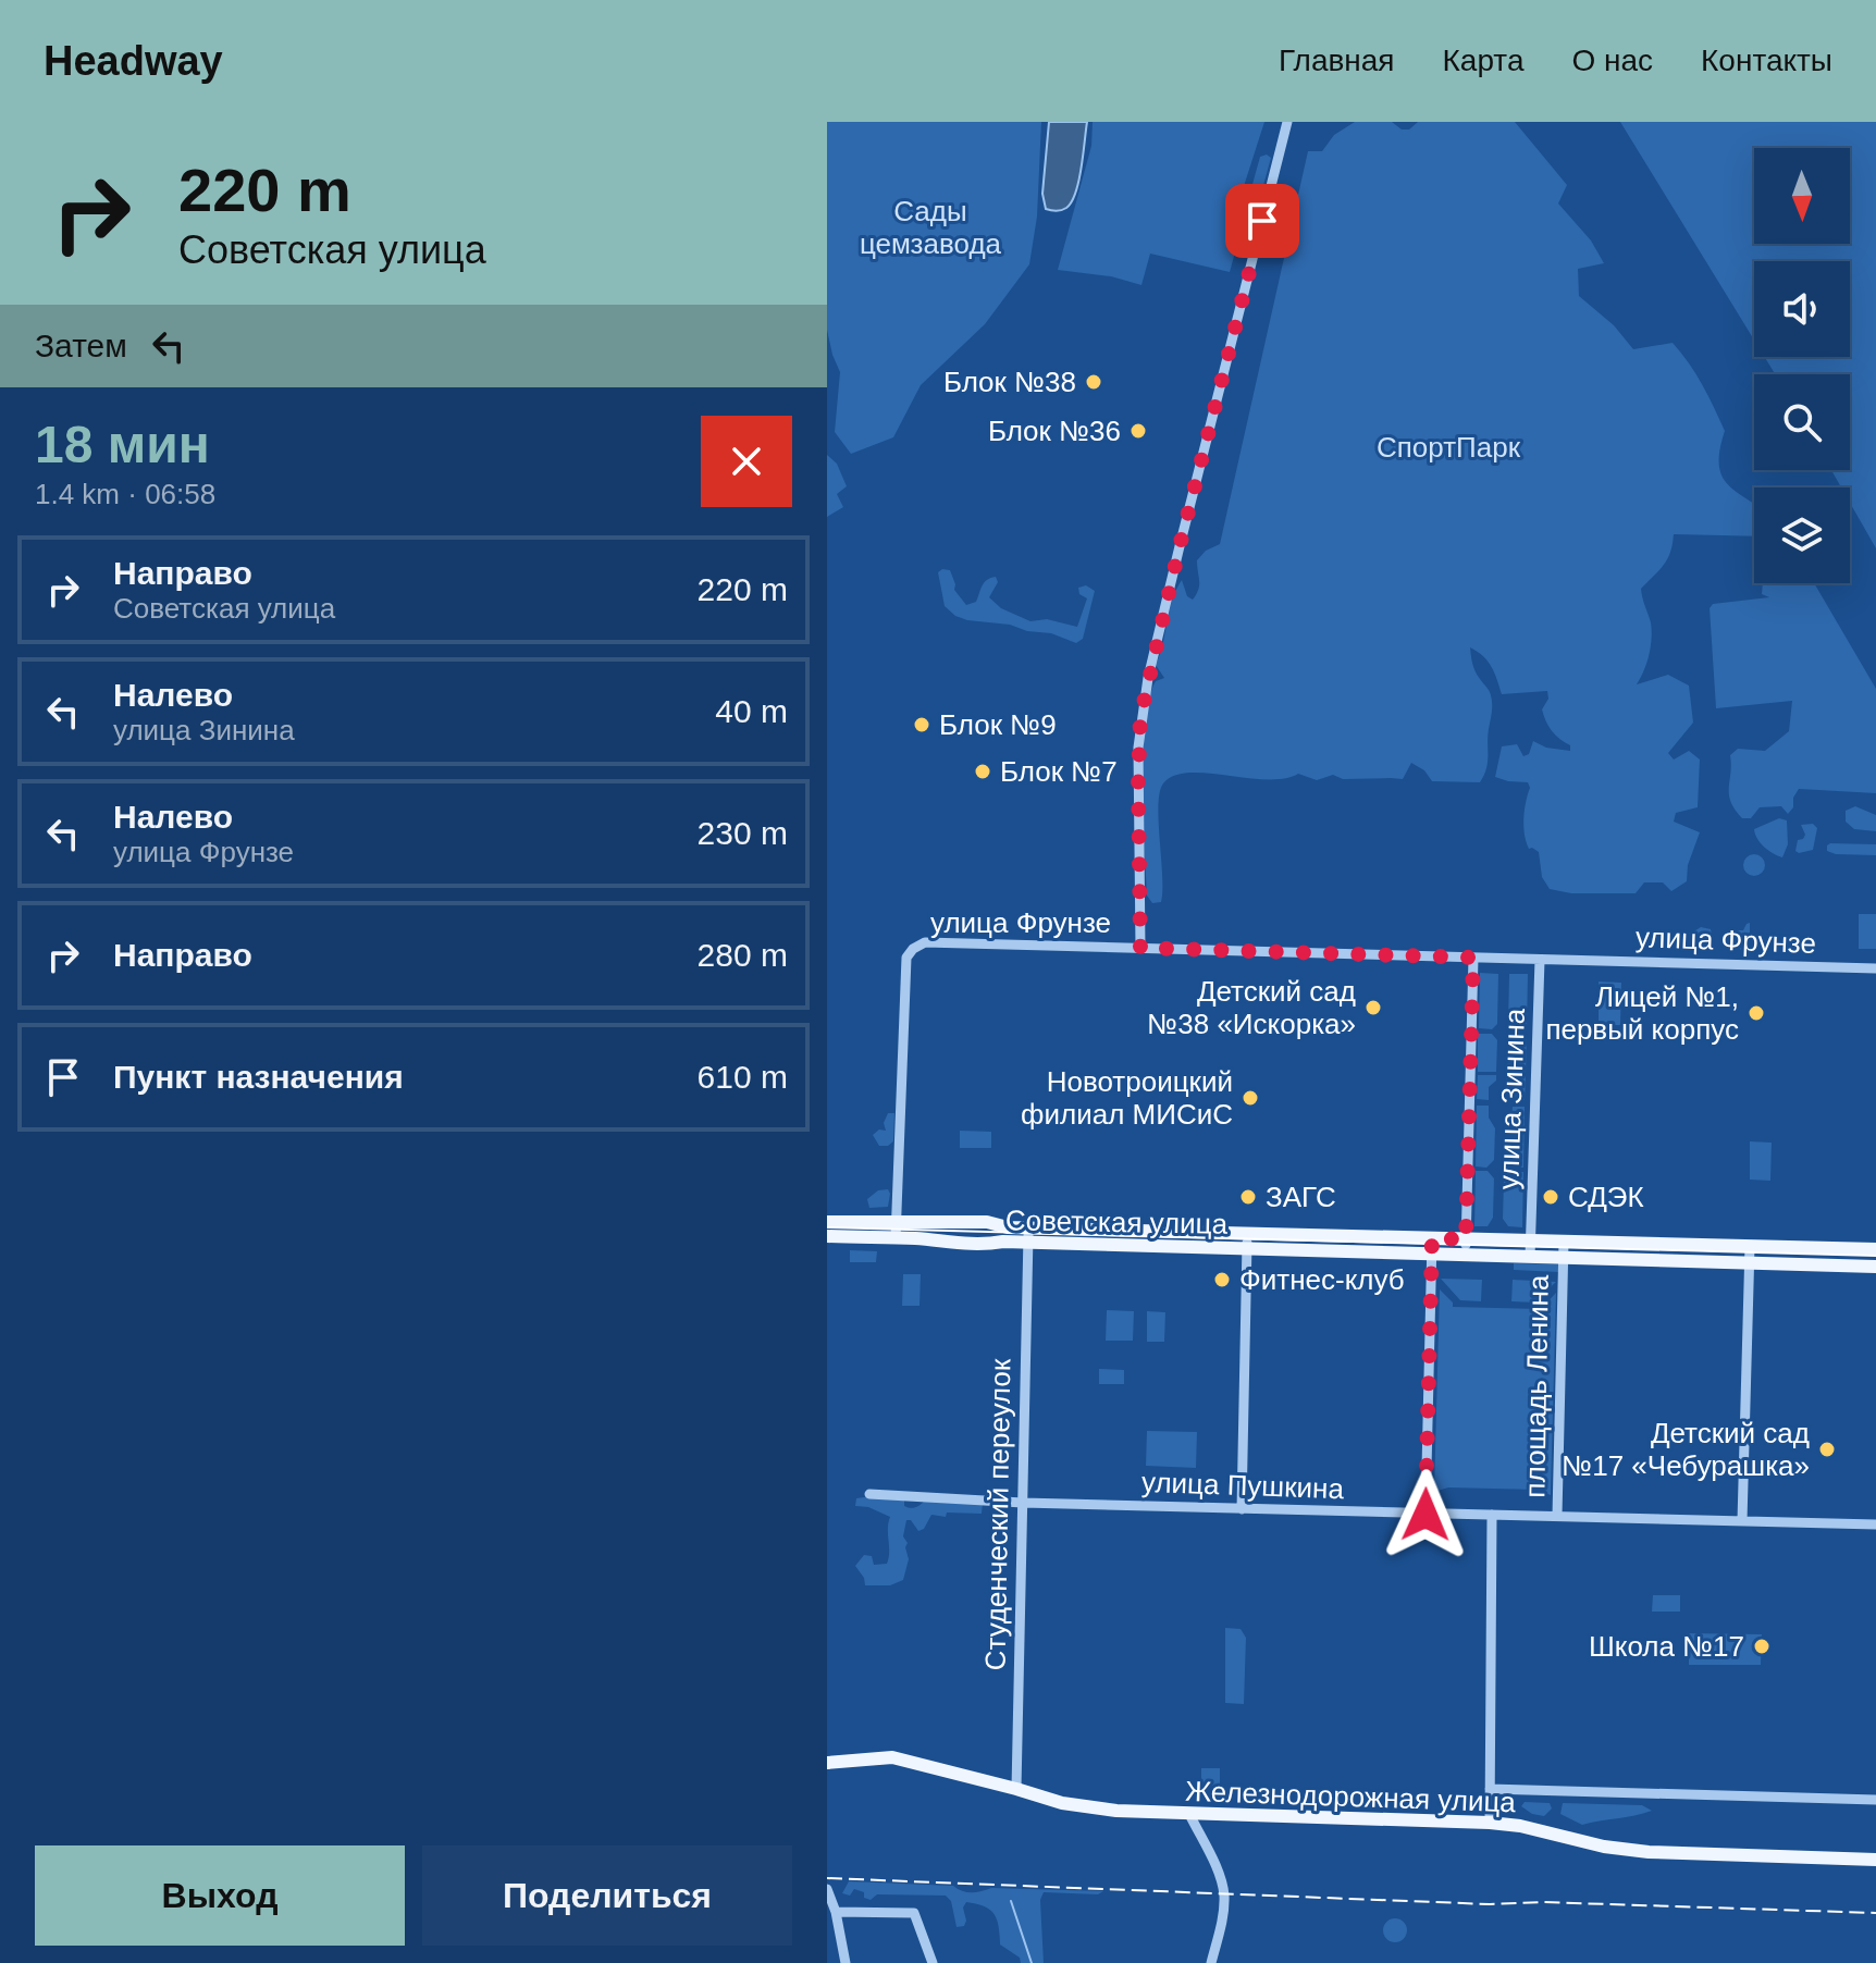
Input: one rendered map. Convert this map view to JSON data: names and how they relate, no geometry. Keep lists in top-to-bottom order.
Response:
{
  "streets": {
    "main road": ["Советская улица", "Железнодорожная улица"],
    "street": [
      "улица Фрунзе",
      "улица Зинина",
      "площадь Ленина",
      "улица Пушкина",
      "Студенческий переулок"
    ]
  },
  "crossings": [
    ["улица Фрунзе", "улица Зинина"],
    ["улица Фрунзе", "Советская улица"],
    ["улица Зинина", "Советская улица"],
    ["Советская улица", "площадь Ленина"],
    ["Советская улица", "Студенческий переулок"],
    ["площадь Ленина", "улица Пушкина"],
    ["улица Пушкина", "Студенческий переулок"],
    ["Студенческий переулок", "Железнодорожная улица"]
  ],
  "parks": ["Сады цемзавода", "СпортПарк"],
  "places": [
    "Блок №38",
    "Блок №36",
    "Блок №9",
    "Блок №7",
    "Детский сад №38 «Искорка»",
    "Лицей №1, первый корпус",
    "Новотроицкий филиал МИСиС",
    "ЗАГС",
    "СДЭК",
    "Фитнес-клуб",
    "Детский сад №17 «Чебурашка»",
    "Школа №17"
  ],
  "north": "bottom",
  "page": {
    "header": "Headway",
    "nav": [
      "Главная",
      "Карта",
      "О нас",
      "Контакты"
    ],
    "turn": ["220 m", "Советская улица"],
    "then": "Затем",
    "heading": ["18 мин", "1.4 km · 06:58"],
    "list": [
      {
        "name": "Направо",
        "note": "Советская улица",
        "value": "220 m"
      },
      {
        "name": "Налево",
        "note": "улица Зинина",
        "value": "40 m"
      },
      {
        "name": "Налево",
        "note": "улица Фрунзе",
        "value": "230 m"
      },
      {
        "name": "Направо",
        "value": "280 m"
      },
      {
        "name": "Пункт назначения",
        "value": "610 m"
      }
    ],
    "buttons": ["Выход", "Поделиться"]
  }
}
